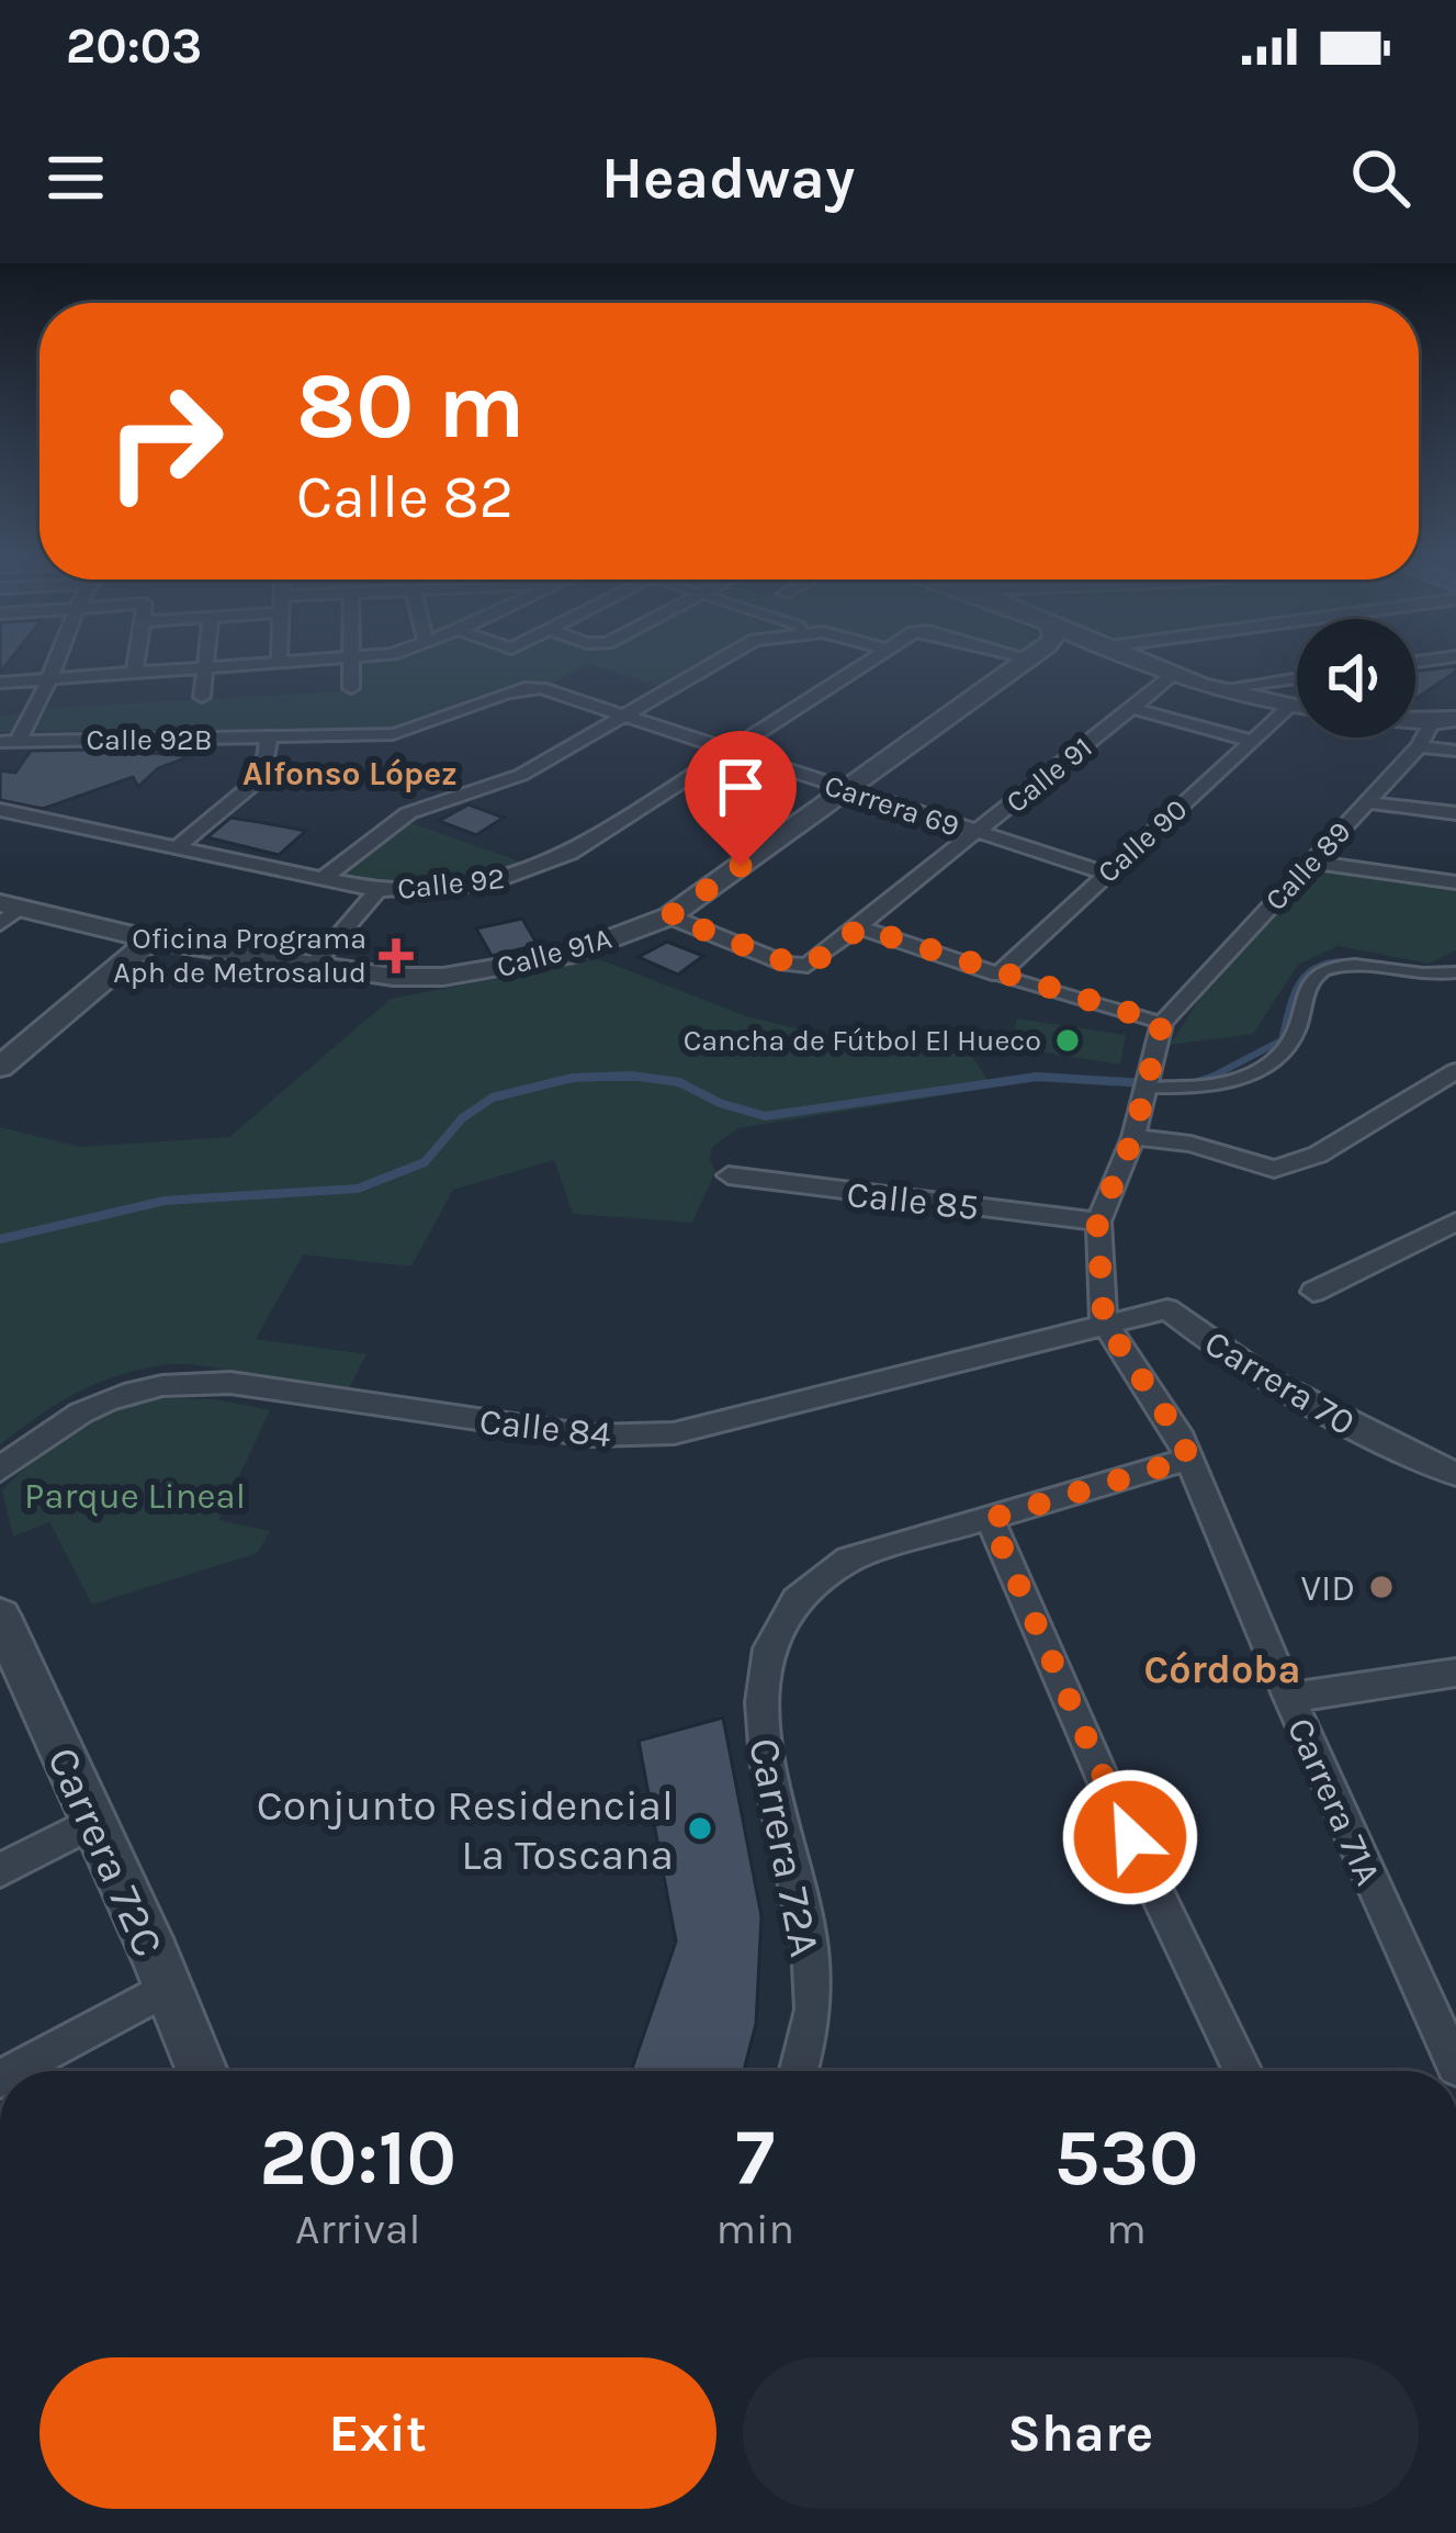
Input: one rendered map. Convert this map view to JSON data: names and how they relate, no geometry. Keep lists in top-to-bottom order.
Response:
{
  "streets": {
    "street": [
      "Calle 92B",
      "Calle 91",
      "Carrera 69",
      "Calle 90",
      "Calle 89",
      "Calle 92",
      "Calle 91A",
      "Calle 85",
      "Carrera 70",
      "Calle 84",
      "Carrera 71A",
      "Carrera 72A",
      "Carrera 72C"
    ]
  },
  "crossings": [
    ["Calle 92B", "Carrera 69"],
    ["Calle 91", "Carrera 69"],
    ["Calle 91", "Calle 91A"],
    ["Carrera 69", "Calle 90"],
    ["Carrera 69", "Calle 92"],
    ["Carrera 69", "Calle 91A"],
    ["Calle 89", "Carrera 71A"],
    ["Calle 85", "Carrera 71A"],
    ["Carrera 70", "Calle 84"],
    ["Carrera 70", "Carrera 71A"],
    ["Calle 84", "Carrera 71A"]
  ],
  "districts": ["Alfonso López", "Córdoba"],
  "parks": ["Parque Lineal"],
  "places": {
    "health": ["Oficina Programa Aph de Metrosalud"],
    "other": ["Cancha de Fútbol El Hueco", "VID", "Conjunto Residencial La Toscana"]
  },
  "page": {
    "status": "20:03",
    "header": "Headway",
    "turn": ["80 m", "Calle 82"],
    "eta": [
      "20:10",
      "Arrival",
      "7",
      "min",
      "530",
      "m"
    ],
    "buttons": ["Exit", "Share"]
  }
}
